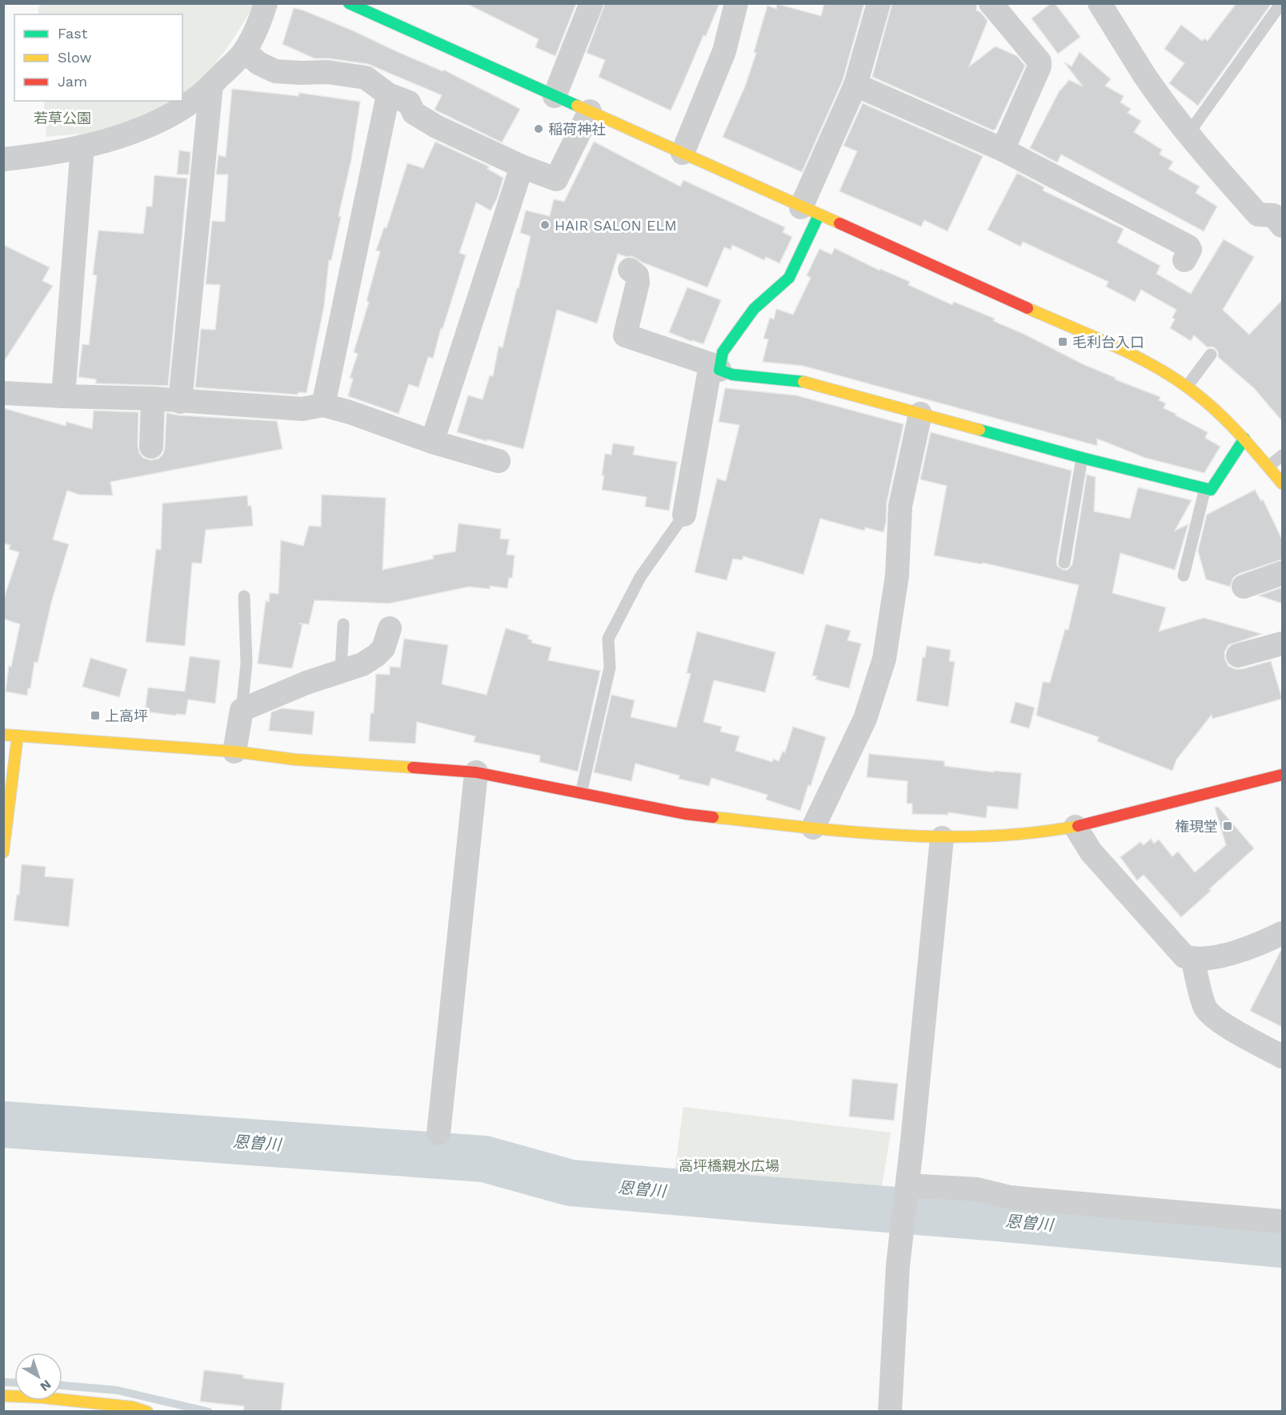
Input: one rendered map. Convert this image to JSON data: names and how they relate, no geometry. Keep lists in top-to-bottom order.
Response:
{
  "water": ["恩曽川"],
  "parks": ["若草公園", "高坪橋親水広場"],
  "places": {
    "other": ["稲荷神社", "HAIR SALON ELM"],
    "transit": ["毛利台入口", "上高坪", "権現堂"]
  },
  "legend": ["Fast", "Slow", "Jam"],
  "north": "bottom right"
}
